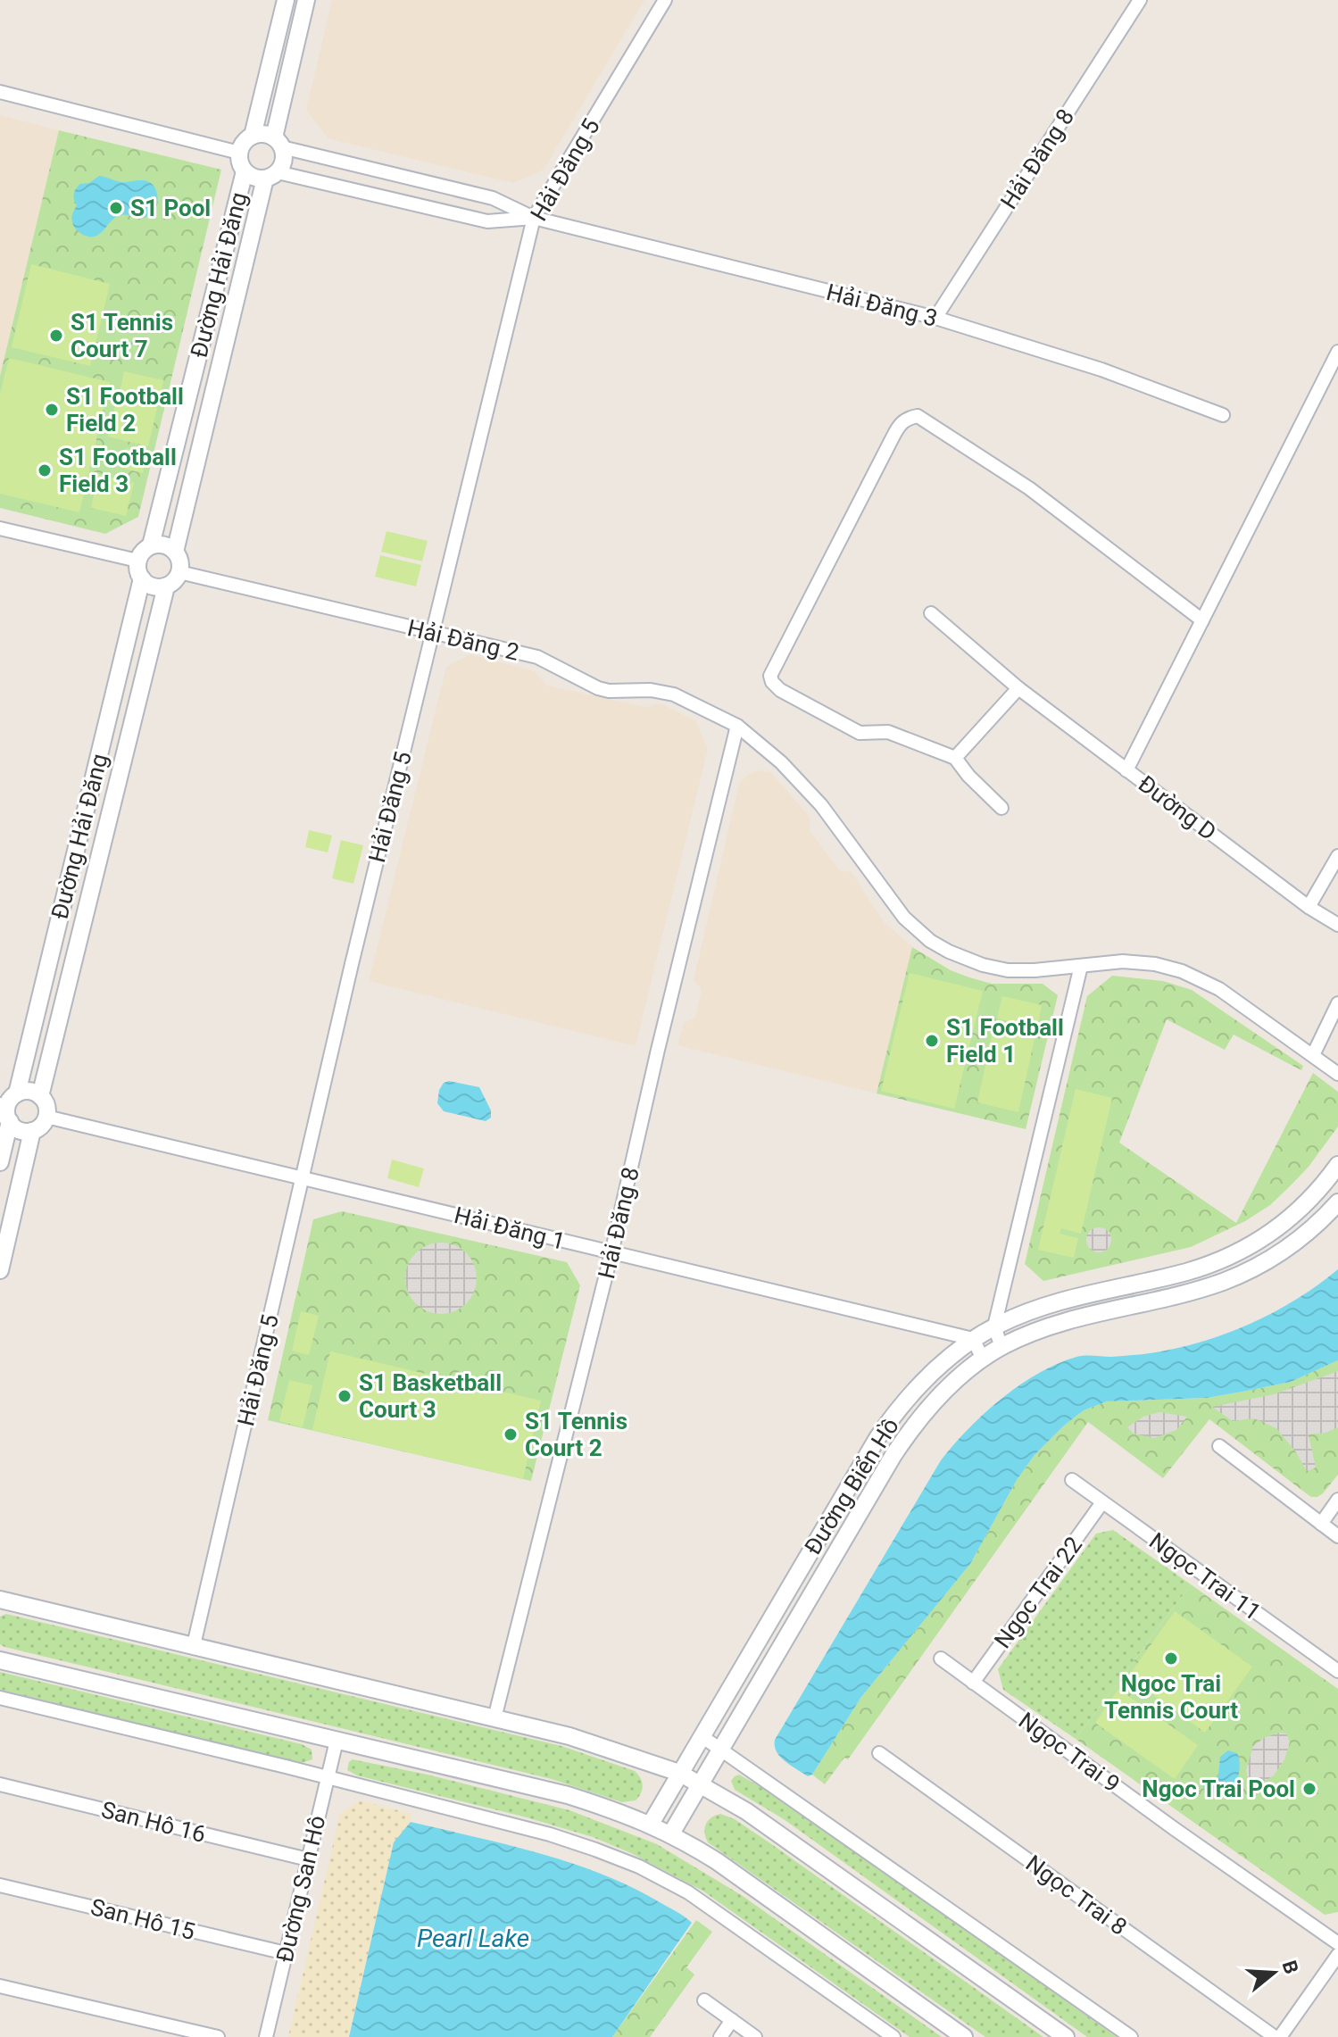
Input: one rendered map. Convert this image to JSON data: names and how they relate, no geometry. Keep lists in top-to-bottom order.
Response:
{
  "streets": {
    "street": [
      "Hải Đăng 8",
      "Hải Đăng 5",
      "Đường Hải Đăng",
      "Hải Đăng 3",
      "Hải Đăng 2",
      "Đường D",
      "Hải Đăng 1",
      "Đường Biển Hồ",
      "Ngọc Trai 11",
      "Ngọc Trai 22",
      "Ngọc Trai 9",
      "San Hô 16",
      "Đường San Hô",
      "Ngọc Trai 8",
      "San Hô 15"
    ]
  },
  "crossings": [
    ["Hải Đăng 8", "Hải Đăng 3"],
    ["Hải Đăng 8", "Hải Đăng 2"],
    ["Hải Đăng 8", "Hải Đăng 1"],
    ["Hải Đăng 5", "Hải Đăng 3"],
    ["Hải Đăng 5", "Hải Đăng 2"],
    ["Hải Đăng 5", "Hải Đăng 1"],
    ["Đường Hải Đăng", "Hải Đăng 3"],
    ["Đường Hải Đăng", "Hải Đăng 2"],
    ["Đường Hải Đăng", "Hải Đăng 1"],
    ["Hải Đăng 1", "Đường Biển Hồ"],
    ["Ngọc Trai 11", "Ngọc Trai 22"],
    ["Ngọc Trai 22", "Ngọc Trai 9"],
    ["San Hô 16", "Đường San Hô"],
    ["Đường San Hô", "San Hô 15"]
  ],
  "water": ["Pearl Lake"],
  "places": [
    "S1 Pool",
    "S1 Tennis Court 7",
    "S1 Football Field 2",
    "S1 Football Field 3",
    "S1 Football Field 1",
    "S1 Basketball Court 3",
    "S1 Tennis Court 2",
    "Ngoc Trai Tennis Court",
    "Ngoc Trai Pool"
  ],
  "north": "right"
}
